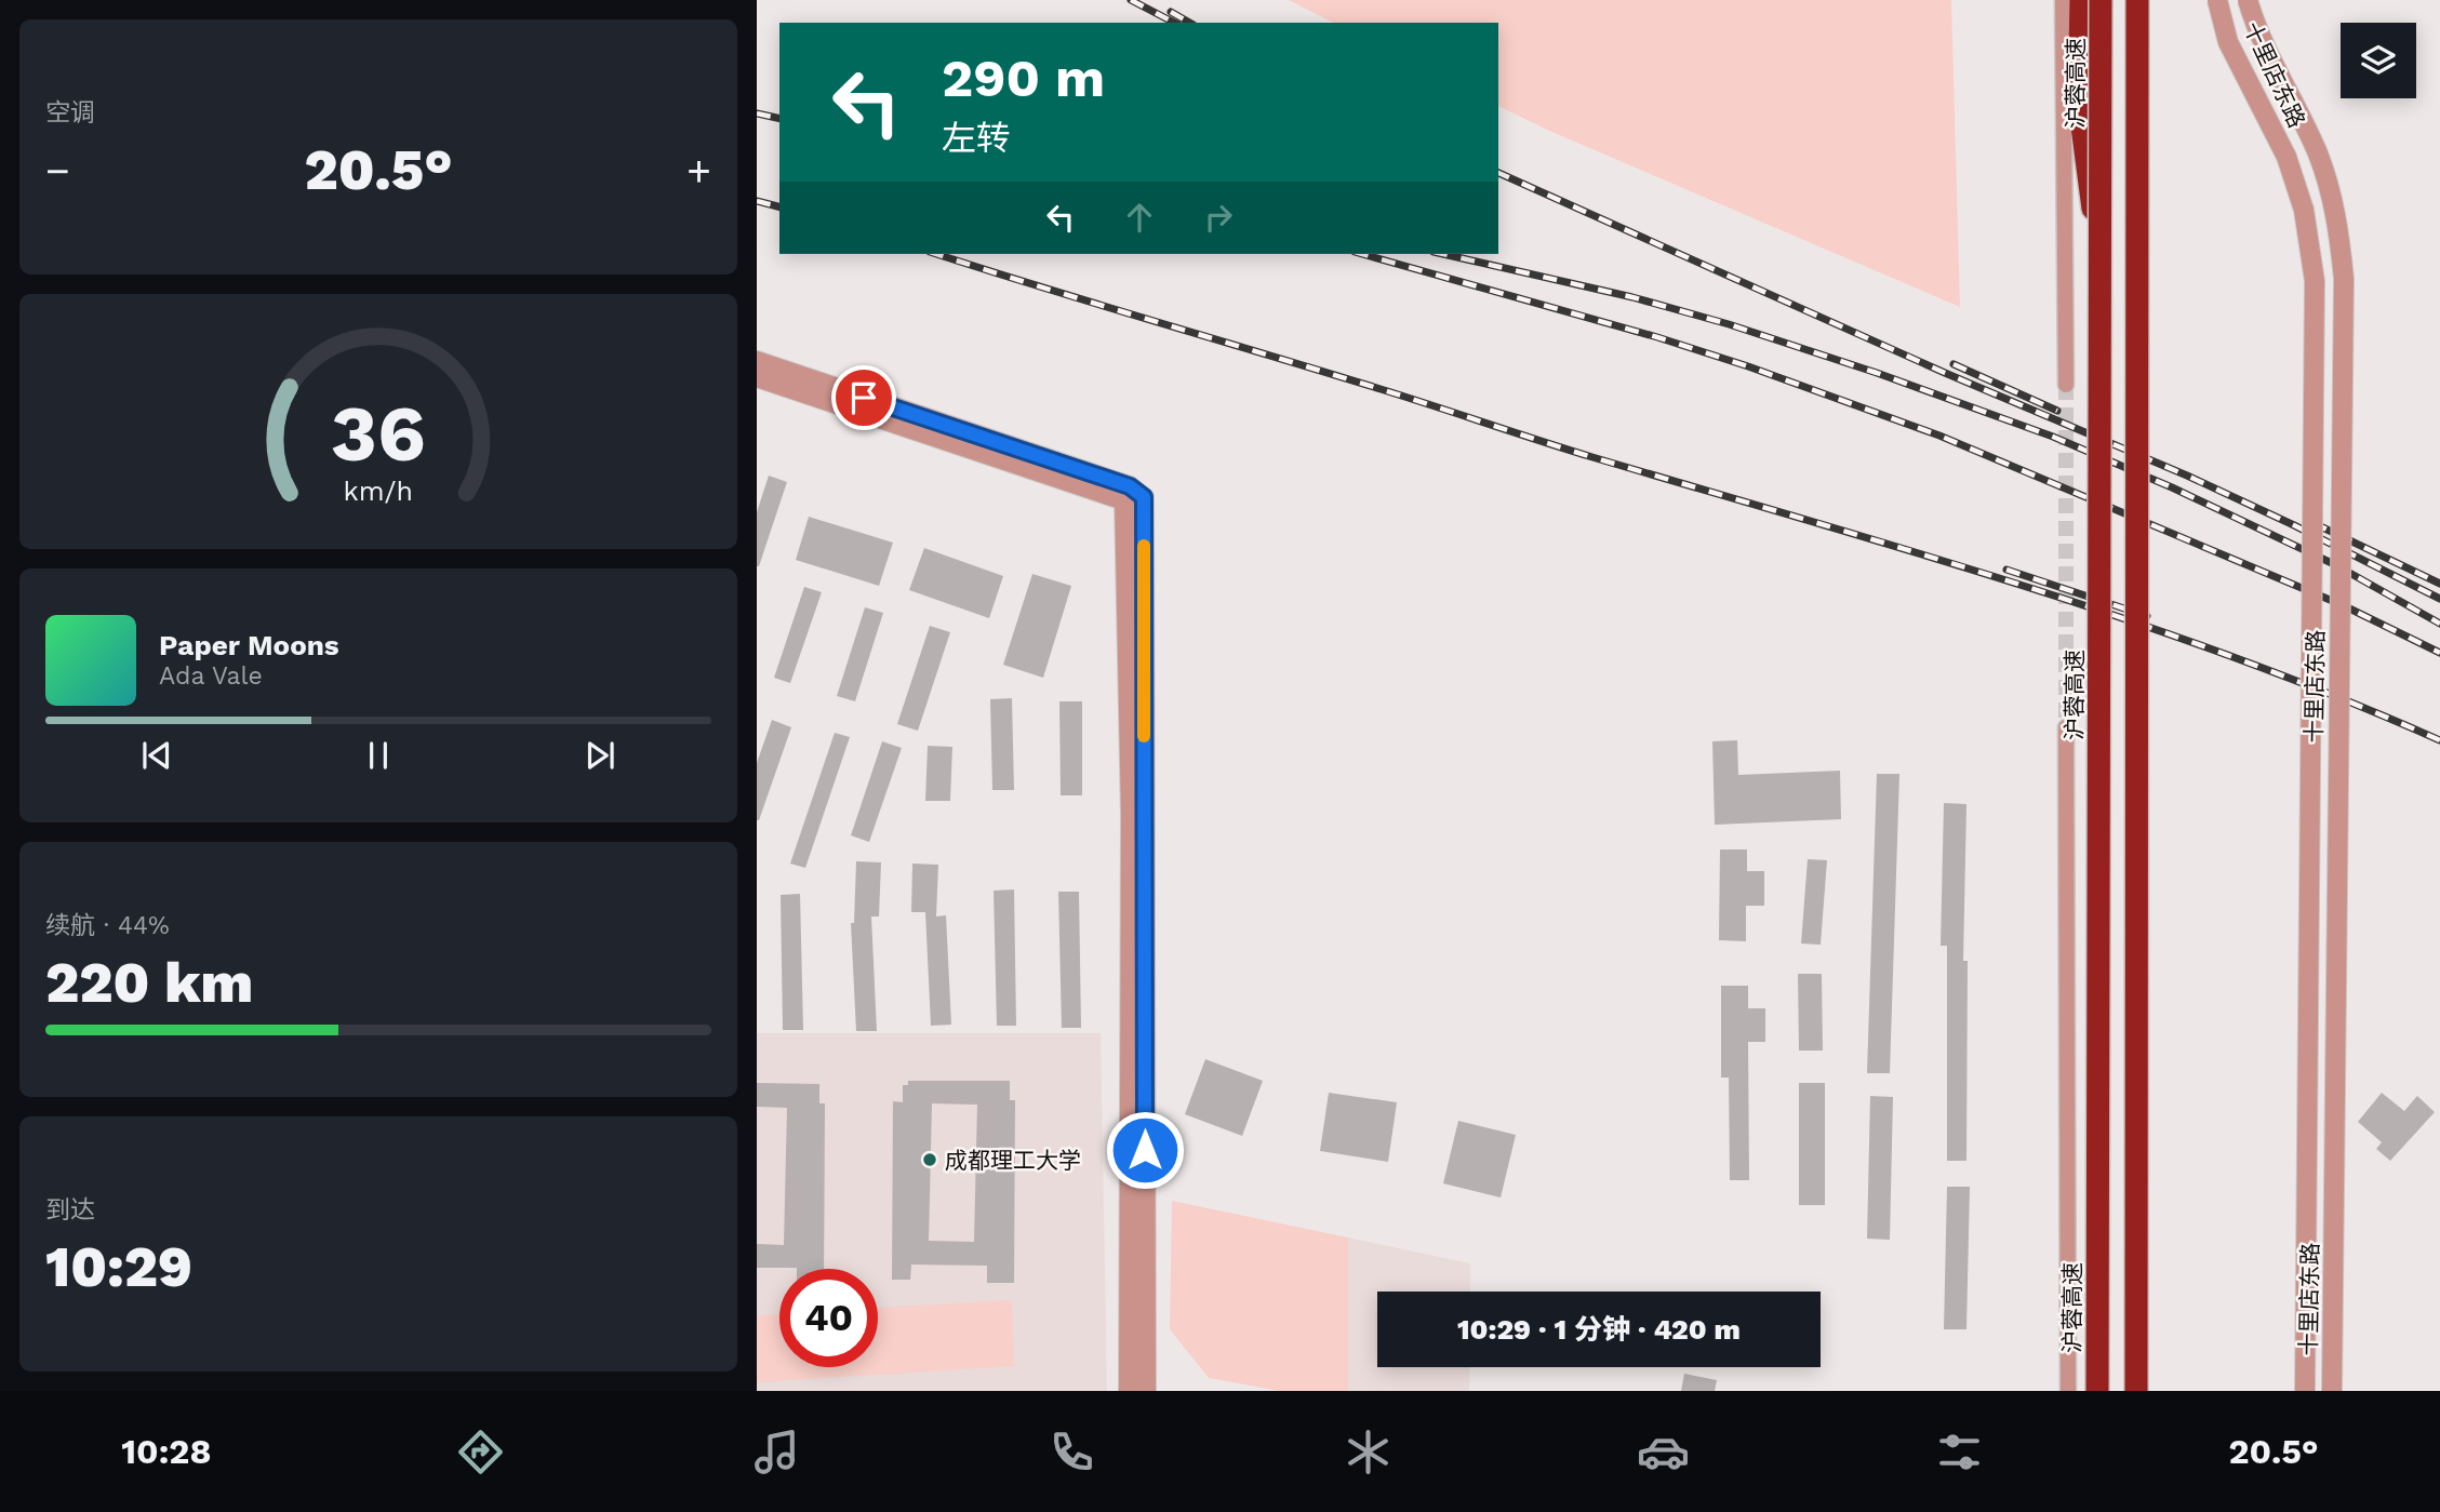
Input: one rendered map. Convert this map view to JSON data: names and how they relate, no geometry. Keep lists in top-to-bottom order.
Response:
{
  "streets": {
    "highway": ["沪蓉高速"],
    "street": ["十里店东路"]
  },
  "places": ["成都理工大学"],
  "page": {
    "tile": [
      "空调",
      ["续航 · 44%", "220 km"],
      ["到达", "10:29"]
    ],
    "turn": ["290 m", "左转"],
    "heat": ["−", "20.5°", "+"],
    "song": ["Paper Moons", "Ada Vale"],
    "limit": "40",
    "trip": "10:29 · 1 分钟 · 420 m",
    "tabs": ["10:28", "20.5°"],
    "gauge": ["36", "km/h"]
  }
}
